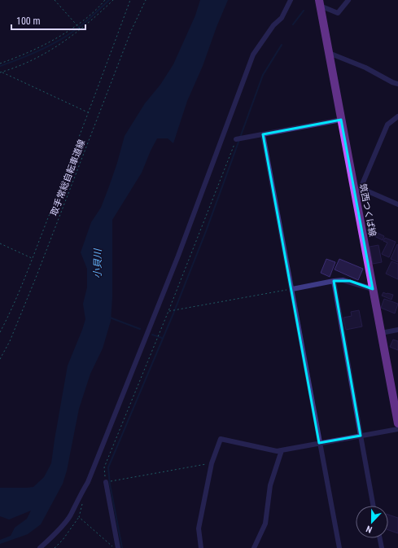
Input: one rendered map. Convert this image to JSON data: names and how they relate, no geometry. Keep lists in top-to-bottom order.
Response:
{
  "streets": {
    "main road": ["筑西つくば線"],
    "path": ["取手常総自転車道線"]
  },
  "water": ["小貝川"],
  "scale_bar": "100 m",
  "north": "bottom"
}
